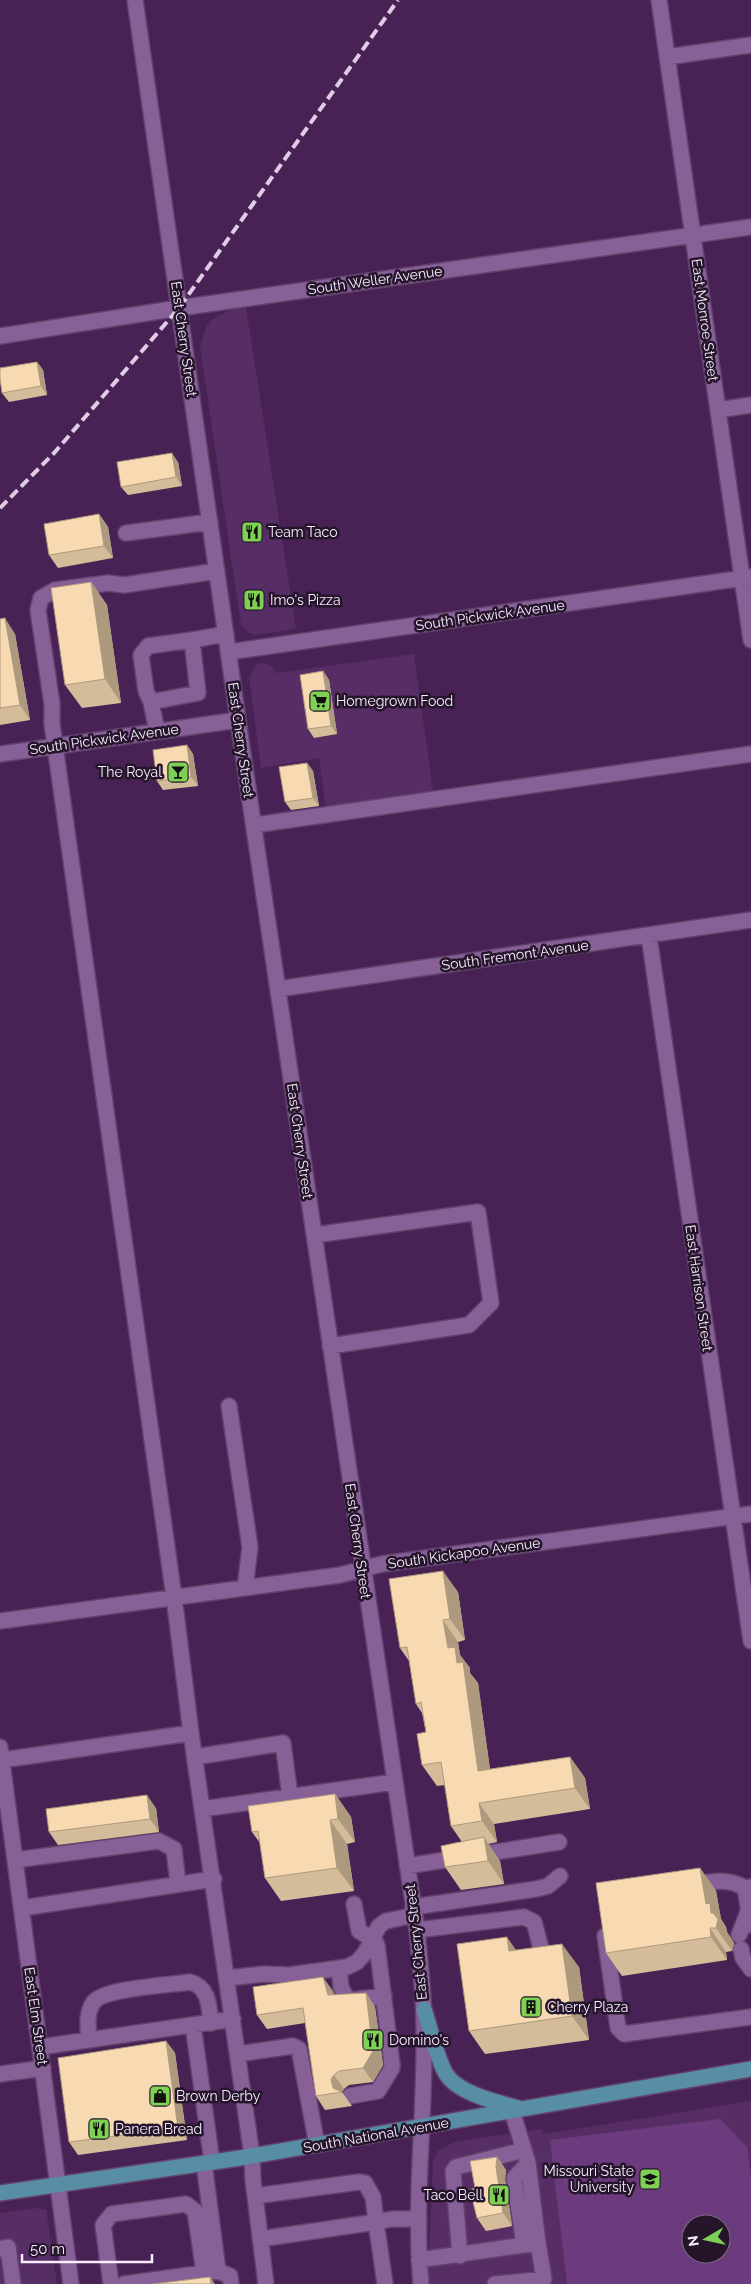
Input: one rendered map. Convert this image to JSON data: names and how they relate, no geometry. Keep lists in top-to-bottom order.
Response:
{
  "streets": {
    "main road": ["South National Avenue"],
    "street": [
      "South Weller Avenue",
      "East Monroe Street",
      "East Cherry Street",
      "South Pickwick Avenue",
      "South Fremont Avenue",
      "East Harrison Street",
      "South Kickapoo Avenue",
      "East Elm Street"
    ]
  },
  "crossings": [
    ["South Weller Avenue", "East Monroe Street"],
    ["South Weller Avenue", "East Cherry Street"],
    ["East Monroe Street", "South Pickwick Avenue"],
    ["East Cherry Street", "South Pickwick Avenue"],
    ["East Cherry Street", "South Fremont Avenue"],
    ["East Cherry Street", "South Kickapoo Avenue"],
    ["East Cherry Street", "South National Avenue"],
    ["South Fremont Avenue", "East Harrison Street"],
    ["East Harrison Street", "South Kickapoo Avenue"],
    ["East Elm Street", "South National Avenue"]
  ],
  "places": {
    "restaurant": [
      "Team Taco",
      "Imo's Pizza",
      "Domino's",
      "Panera Bread",
      "Taco Bell"
    ],
    "supermarket": ["Homegrown Food"],
    "bar": ["The Royal"],
    "building": ["Cherry Plaza"],
    "shop": ["Brown Derby"],
    "school or university": ["Missouri State University"]
  },
  "scale_bar": "50 m",
  "north": "left"
}
